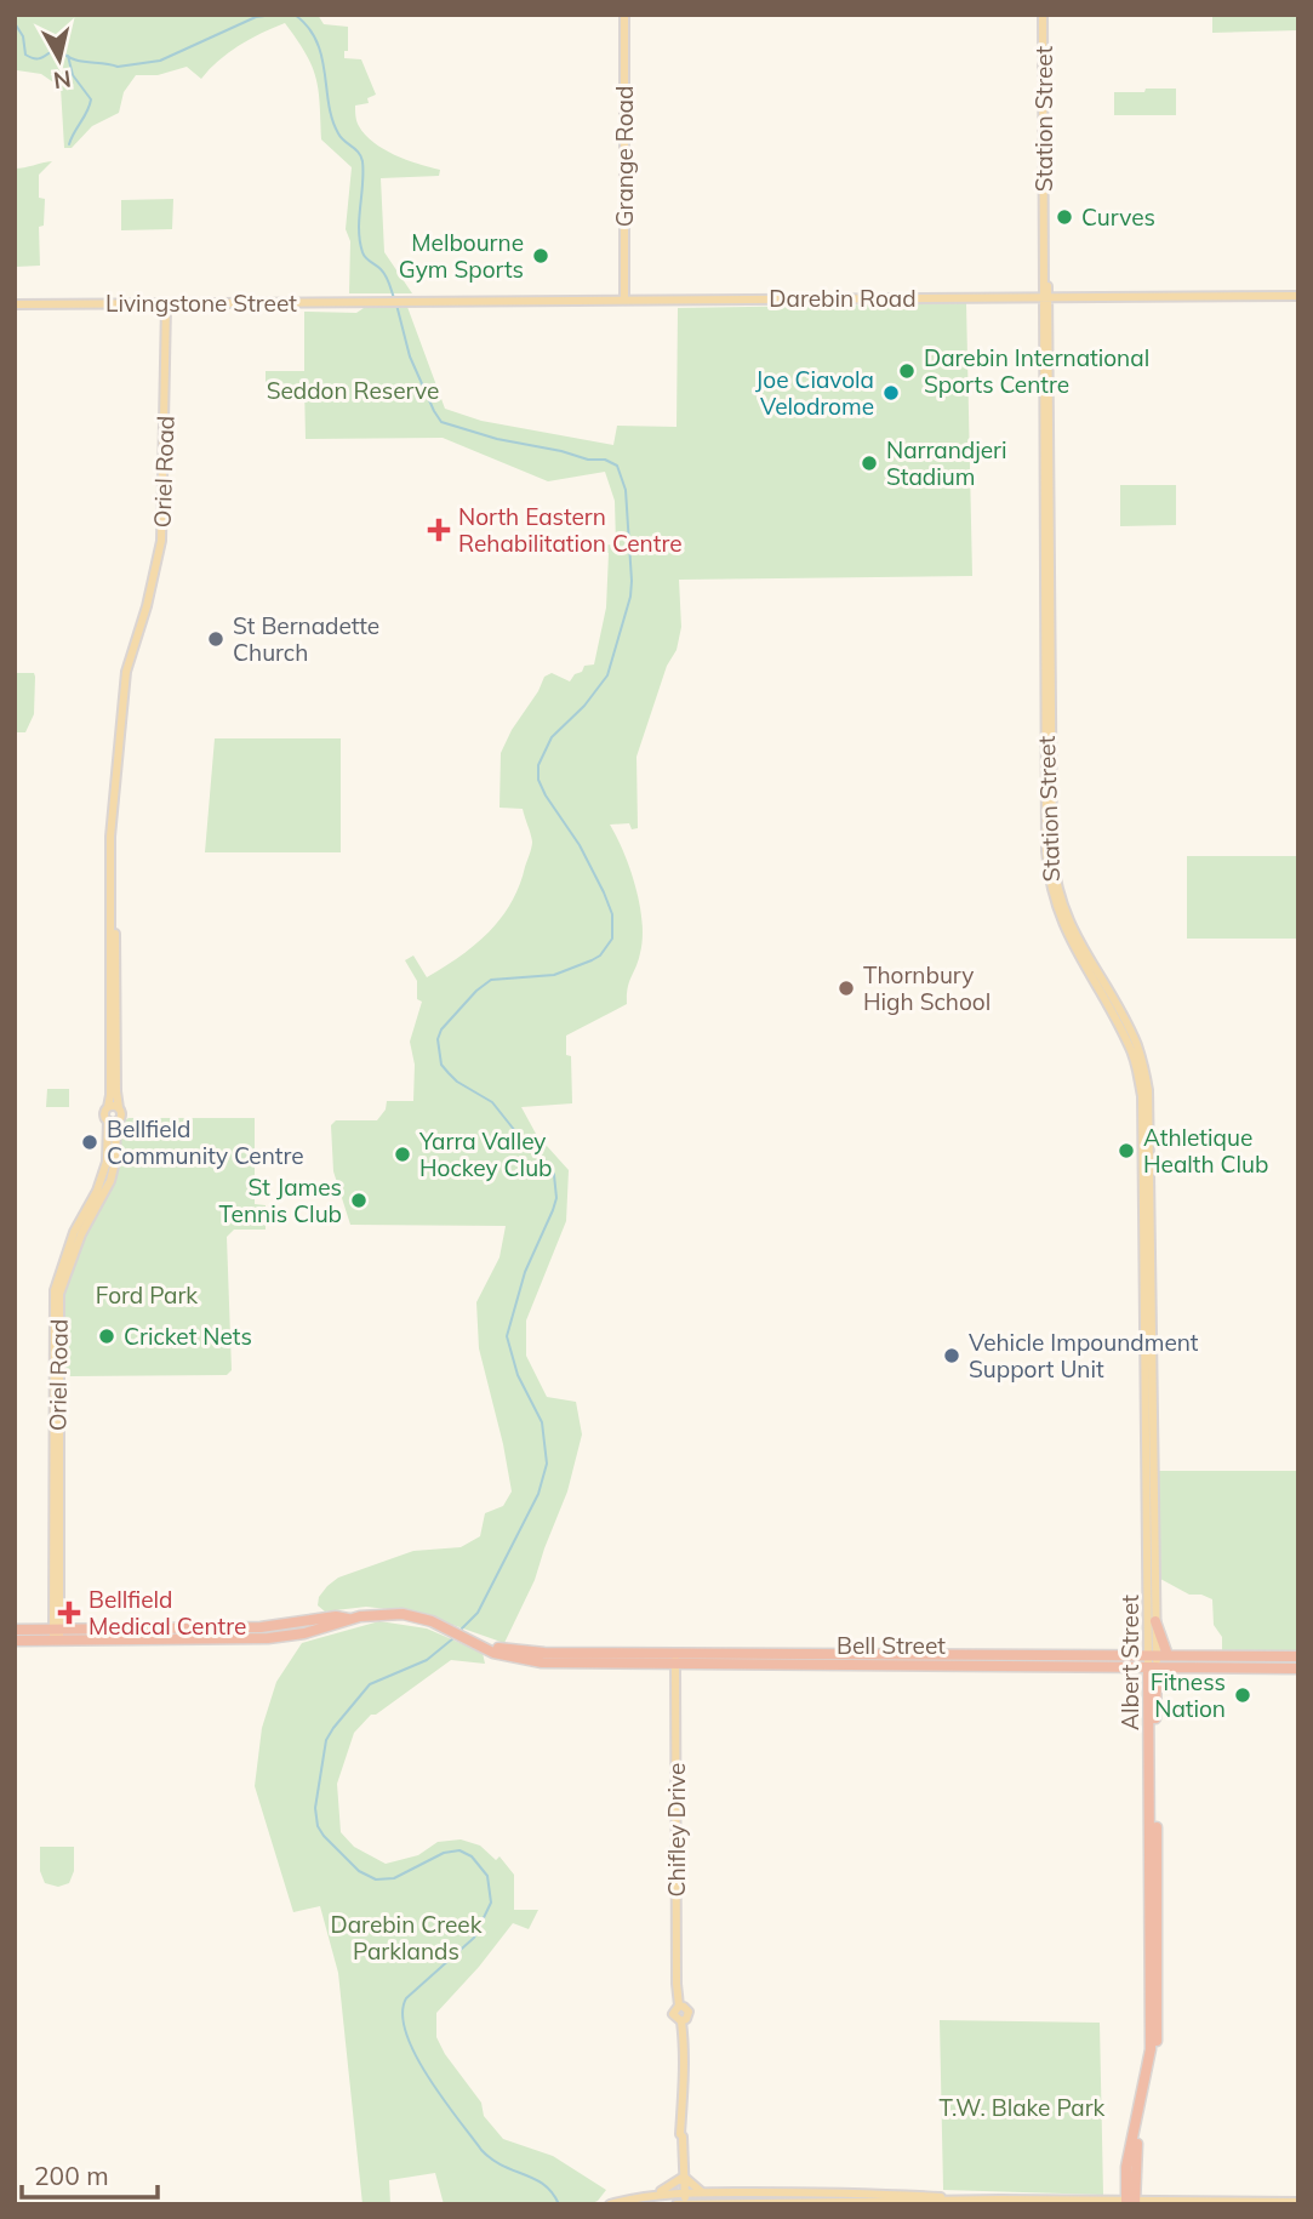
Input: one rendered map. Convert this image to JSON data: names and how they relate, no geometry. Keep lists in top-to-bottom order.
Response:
{
  "streets": {
    "highway": ["Bell Street", "Albert Street"],
    "main road": [
      "Station Street",
      "Grange Road",
      "Darebin Road",
      "Livingstone Street",
      "Oriel Road",
      "Chifley Drive"
    ]
  },
  "crossings": [
    ["Station Street", "Darebin Road"],
    ["Station Street", "Albert Street"],
    ["Grange Road", "Darebin Road"],
    ["Darebin Road", "Livingstone Street"],
    ["Livingstone Street", "Oriel Road"],
    ["Oriel Road", "Bell Street"],
    ["Bell Street", "Albert Street"],
    ["Bell Street", "Chifley Drive"]
  ],
  "parks": [
    "Seddon Reserve",
    "Ford Park",
    "Darebin Creek Parklands",
    "T.W. Blake Park"
  ],
  "places": {
    "other": [
      "Curves",
      "Melbourne Gym Sports",
      "Darebin International Sports Centre",
      "Joe Ciavola Velodrome",
      "Narrandjeri Stadium",
      "St Bernadette Church",
      "Thornbury High School",
      "Bellfield Community Centre",
      "Athletique Health Club",
      "Yarra Valley Hockey Club",
      "St James Tennis Club",
      "Cricket Nets",
      "Vehicle Impoundment Support Unit",
      "Fitness Nation"
    ],
    "health": ["North Eastern Rehabilitation Centre", "Bellfield Medical Centre"]
  },
  "scale_bar": "200 m",
  "north": "bottom"
}
